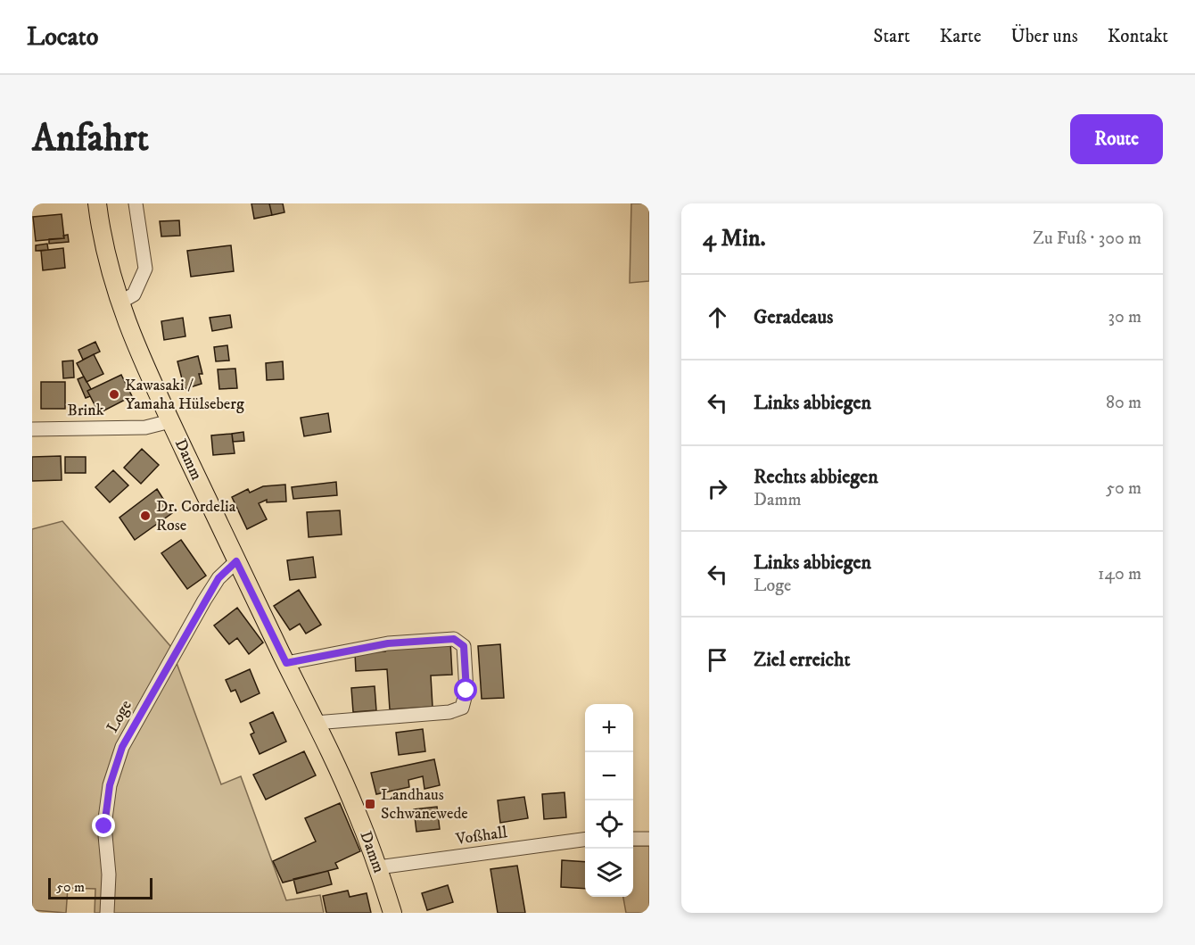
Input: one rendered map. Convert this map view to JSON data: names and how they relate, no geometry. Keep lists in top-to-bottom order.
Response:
{
  "streets": {
    "main road": ["Damm"],
    "street": ["Brink", "Loge", "Voßhall"]
  },
  "crossings": [
    ["Brink", "Damm"],
    ["Damm", "Loge"],
    ["Damm", "Voßhall"]
  ],
  "places": {
    "other": ["Kawasaki / Yamaha Hülseberg", "Dr. Cordelia Rose"],
    "transit": ["Landhaus Schwanewede"]
  },
  "scale_bar": "50 m",
  "page": {
    "header": "Locato",
    "nav": [
      "Start",
      "Karte",
      "Über uns",
      "Kontakt"
    ],
    "buttons": "Route",
    "title": "Anfahrt",
    "heading": ["4 Min.", "Zu Fuß · 300 m"],
    "list": [
      ["Geradeaus", "30 m"],
      ["Links abbiegen", "80 m"],
      ["Rechts abbiegen", "Damm", "50 m"],
      ["Links abbiegen", "Loge", "140 m"],
      "Ziel erreicht"
    ],
    "map_buttons": ["+", "−"],
    "scale": "50 m"
  }
}
